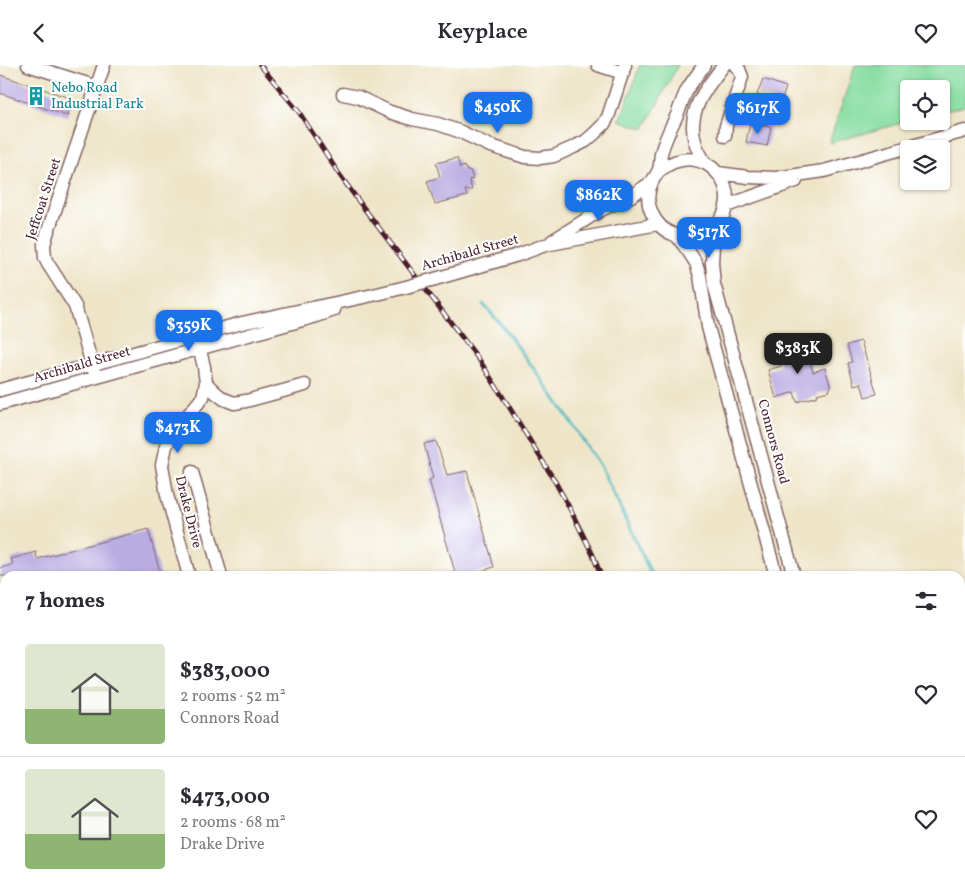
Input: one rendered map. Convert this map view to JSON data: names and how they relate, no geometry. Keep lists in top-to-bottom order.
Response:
{
  "streets": {
    "street": [
      "Jeffcoat Street",
      "Archibald Street",
      "Connors Road",
      "Drake Drive"
    ]
  },
  "crossings": [
    ["Jeffcoat Street", "Archibald Street"],
    ["Archibald Street", "Connors Road"]
  ],
  "places": {
    "building": ["Nebo Road Industrial Park"]
  },
  "page": {
    "header": "Keyplace",
    "price": [
      "$450K",
      "$617K",
      "$862K",
      "$517K",
      "$359K",
      "$383K",
      "$473K"
    ],
    "heading": "7 homes",
    "list": [
      {
        "name": "$383,000",
        "note": "2 rooms · 52 m² · Connors Road"
      },
      {
        "name": "$473,000",
        "note": "2 rooms · 68 m² · Drake Drive"
      }
    ]
  }
}
